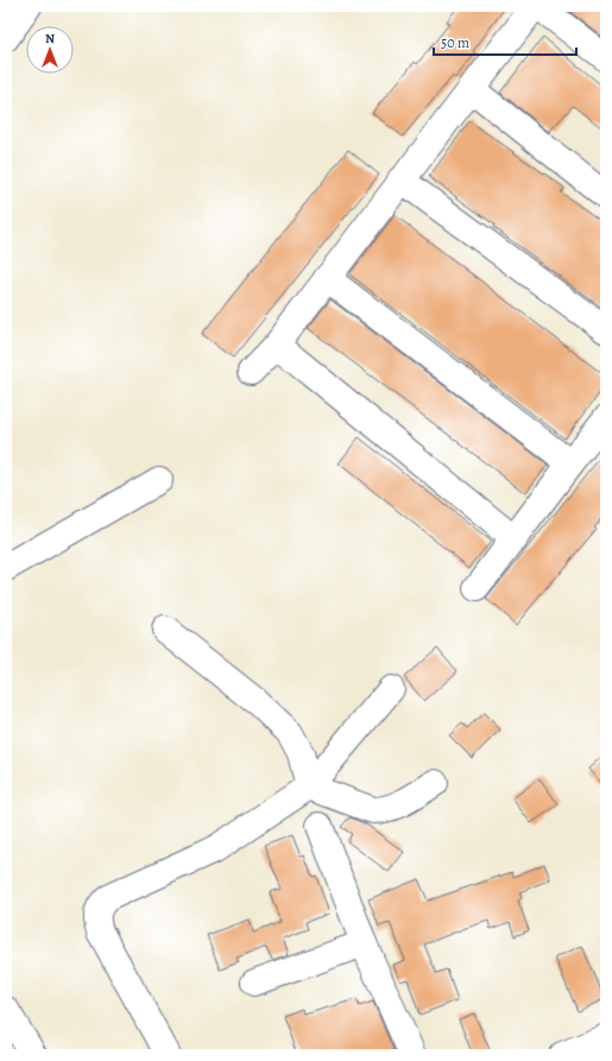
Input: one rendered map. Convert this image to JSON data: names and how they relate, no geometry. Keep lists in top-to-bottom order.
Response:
{
  "scale_bar": "50 m",
  "north": "top"
}
